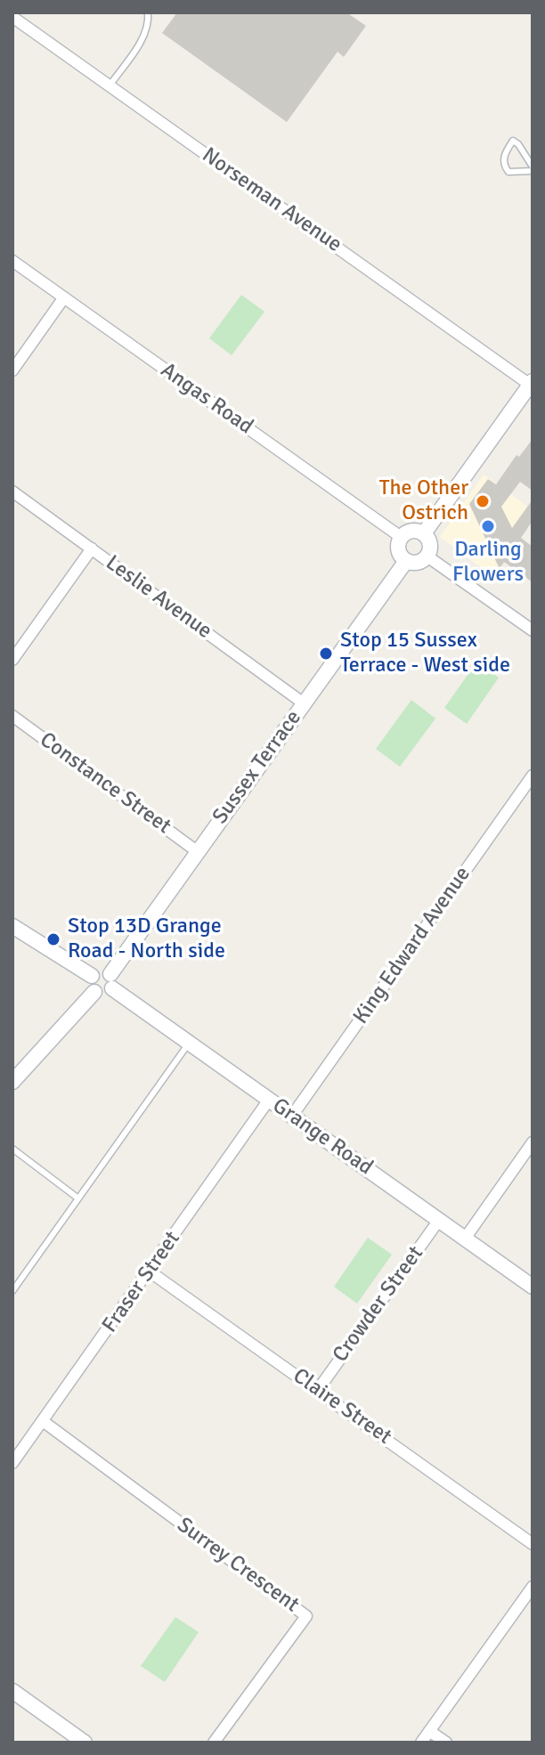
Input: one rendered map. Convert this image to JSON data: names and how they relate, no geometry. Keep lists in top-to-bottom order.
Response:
{
  "streets": {
    "street": [
      "Norseman Avenue",
      "Angas Road",
      "Leslie Avenue",
      "Sussex Terrace",
      "Constance Street",
      "King Edward Avenue",
      "Grange Road",
      "Fraser Street",
      "Crowder Street",
      "Claire Street",
      "Surrey Crescent"
    ]
  },
  "crossings": [
    ["Angas Road", "Sussex Terrace"],
    ["Leslie Avenue", "Sussex Terrace"],
    ["Sussex Terrace", "Constance Street"],
    ["Sussex Terrace", "Grange Road"],
    ["King Edward Avenue", "Grange Road"],
    ["Grange Road", "Fraser Street"],
    ["Grange Road", "Crowder Street"],
    ["Fraser Street", "Claire Street"],
    ["Fraser Street", "Surrey Crescent"],
    ["Crowder Street", "Claire Street"]
  ],
  "places": [
    "The Other Ostrich",
    "Darling Flowers",
    "Stop 15 Sussex Terrace - West side",
    "Stop 13D Grange Road - North side"
  ]
}
